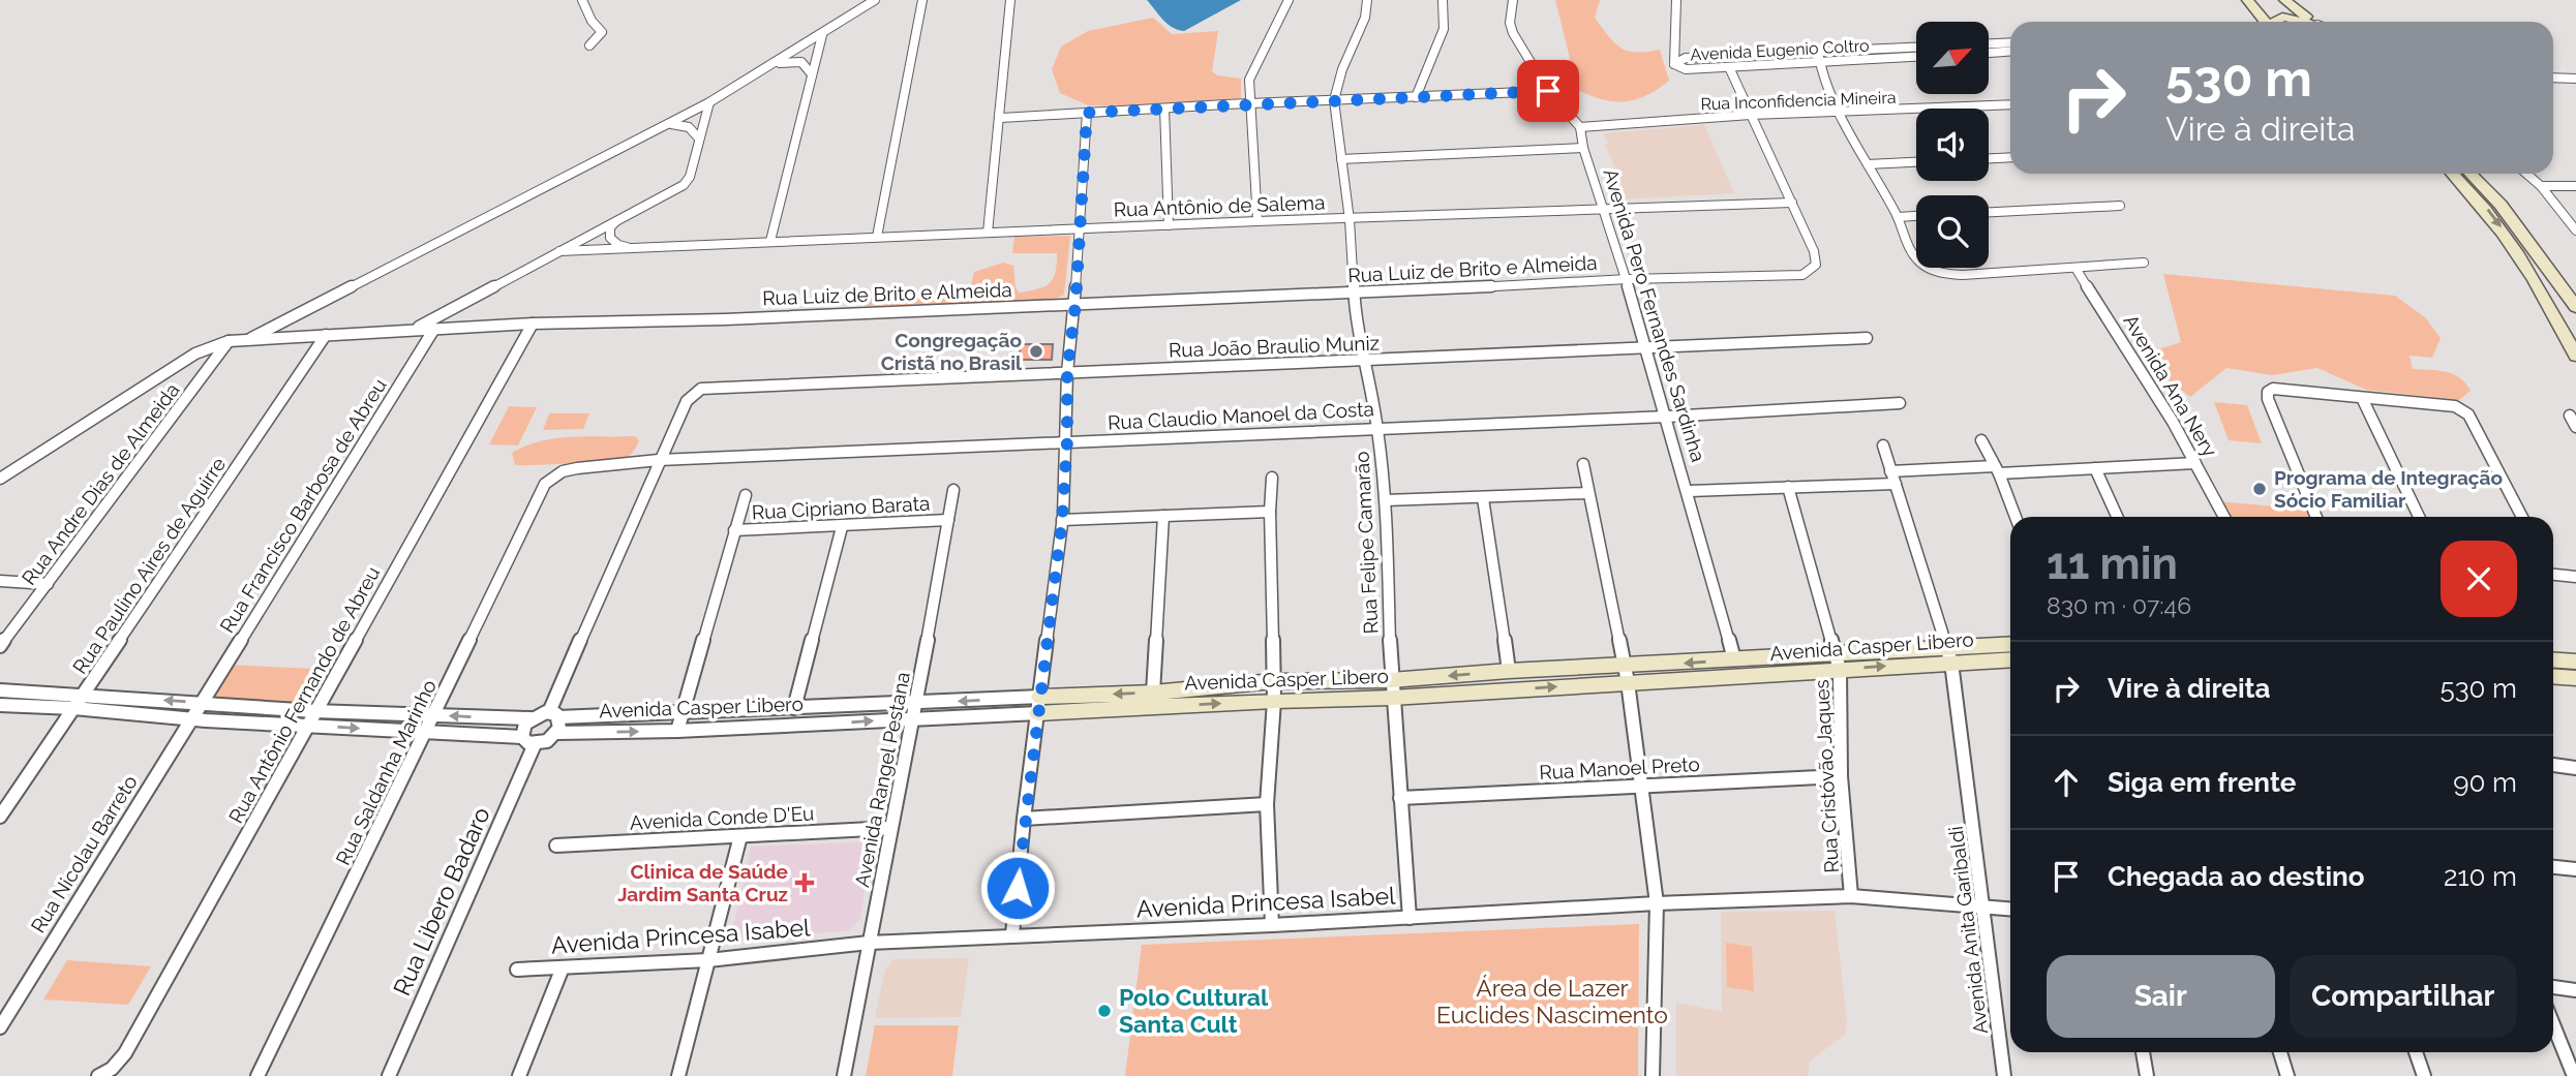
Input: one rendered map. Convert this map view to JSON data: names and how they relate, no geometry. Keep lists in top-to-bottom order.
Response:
{
  "streets": {
    "street": [
      "Avenida Eugenio Coltro",
      "Rua Inconfidencia Mineira",
      "Rua Antônio de Salema",
      "Rua Luiz de Brito e Almeida",
      "Avenida Pero Fernandes Sardinha",
      "Rua João Braulio Muniz",
      "Avenida Ana Nery",
      "Rua Claudio Manoel da Costa",
      "Rua Andre Dias de Almeida",
      "Rua Francisco Barbosa de Abreu",
      "Rua Cipriano Barata",
      "Rua Felipe Camarão",
      "Rua Paulino Aires de Aguirre",
      "Avenida Casper Libero",
      "Rua Antônio Fernando de Abreu",
      "Rua Manoel Preto",
      "Rua Saldanha Marinho",
      "Rua Cristóvão Jaques",
      "Avenida Rangel Pestana",
      "Avenida Conde D'Eu",
      "Rua Nicolau Barreto",
      "Rua Libero Badaro",
      "Avenida Princesa Isabel",
      "Avenida Anita Garibaldi"
    ]
  },
  "crossings": [
    ["Rua Inconfidencia Mineira", "Avenida Pero Fernandes Sardinha"],
    ["Rua Antônio de Salema", "Rua Luiz de Brito e Almeida"],
    ["Rua Antônio de Salema", "Avenida Pero Fernandes Sardinha"],
    ["Rua Antônio de Salema", "Rua Felipe Camarão"],
    ["Rua Luiz de Brito e Almeida", "Avenida Pero Fernandes Sardinha"],
    ["Rua Luiz de Brito e Almeida", "Rua Andre Dias de Almeida"],
    ["Rua Luiz de Brito e Almeida", "Rua Francisco Barbosa de Abreu"],
    ["Rua Luiz de Brito e Almeida", "Rua Felipe Camarão"],
    ["Rua Luiz de Brito e Almeida", "Rua Paulino Aires de Aguirre"],
    ["Rua Luiz de Brito e Almeida", "Rua Antônio Fernando de Abreu"],
    ["Avenida Pero Fernandes Sardinha", "Rua João Braulio Muniz"],
    ["Avenida Pero Fernandes Sardinha", "Rua Claudio Manoel da Costa"],
    ["Avenida Pero Fernandes Sardinha", "Avenida Casper Libero"],
    ["Rua João Braulio Muniz", "Rua Claudio Manoel da Costa"],
    ["Rua João Braulio Muniz", "Rua Felipe Camarão"],
    ["Rua Claudio Manoel da Costa", "Rua Felipe Camarão"],
    ["Rua Claudio Manoel da Costa", "Rua Saldanha Marinho"],
    ["Rua Francisco Barbosa de Abreu", "Rua Nicolau Barreto"],
    ["Rua Cipriano Barata", "Avenida Rangel Pestana"],
    ["Rua Felipe Camarão", "Avenida Casper Libero"],
    ["Rua Felipe Camarão", "Rua Manoel Preto"],
    ["Rua Felipe Camarão", "Avenida Princesa Isabel"],
    ["Avenida Casper Libero", "Rua Cristóvão Jaques"],
    ["Avenida Casper Libero", "Avenida Rangel Pestana"],
    ["Avenida Casper Libero", "Rua Libero Badaro"],
    ["Avenida Casper Libero", "Avenida Anita Garibaldi"],
    ["Rua Manoel Preto", "Rua Cristóvão Jaques"],
    ["Rua Cristóvão Jaques", "Avenida Princesa Isabel"],
    ["Avenida Rangel Pestana", "Avenida Conde D'Eu"],
    ["Avenida Rangel Pestana", "Avenida Princesa Isabel"],
    ["Avenida Princesa Isabel", "Avenida Anita Garibaldi"]
  ],
  "parks": ["Área de Lazer Euclides Nascimento"],
  "places": {
    "other": ["Congregação Cristã no Brasil", "Programa de Integração Sócio Familiar", "Polo Cultural Santa Cult"],
    "health": ["Clinica de Saúde Jardim Santa Cruz"]
  },
  "north": "top right",
  "page": {
    "turn": ["530 m", "Vire à direita"],
    "heading": ["11 min", "830 m · 07:46"],
    "list": [
      {
        "name": "Vire à direita",
        "value": "530 m"
      },
      {
        "name": "Siga em frente",
        "value": "90 m"
      },
      {
        "name": "Chegada ao destino",
        "value": "210 m"
      }
    ],
    "buttons": ["Sair", "Compartilhar"]
  }
}
